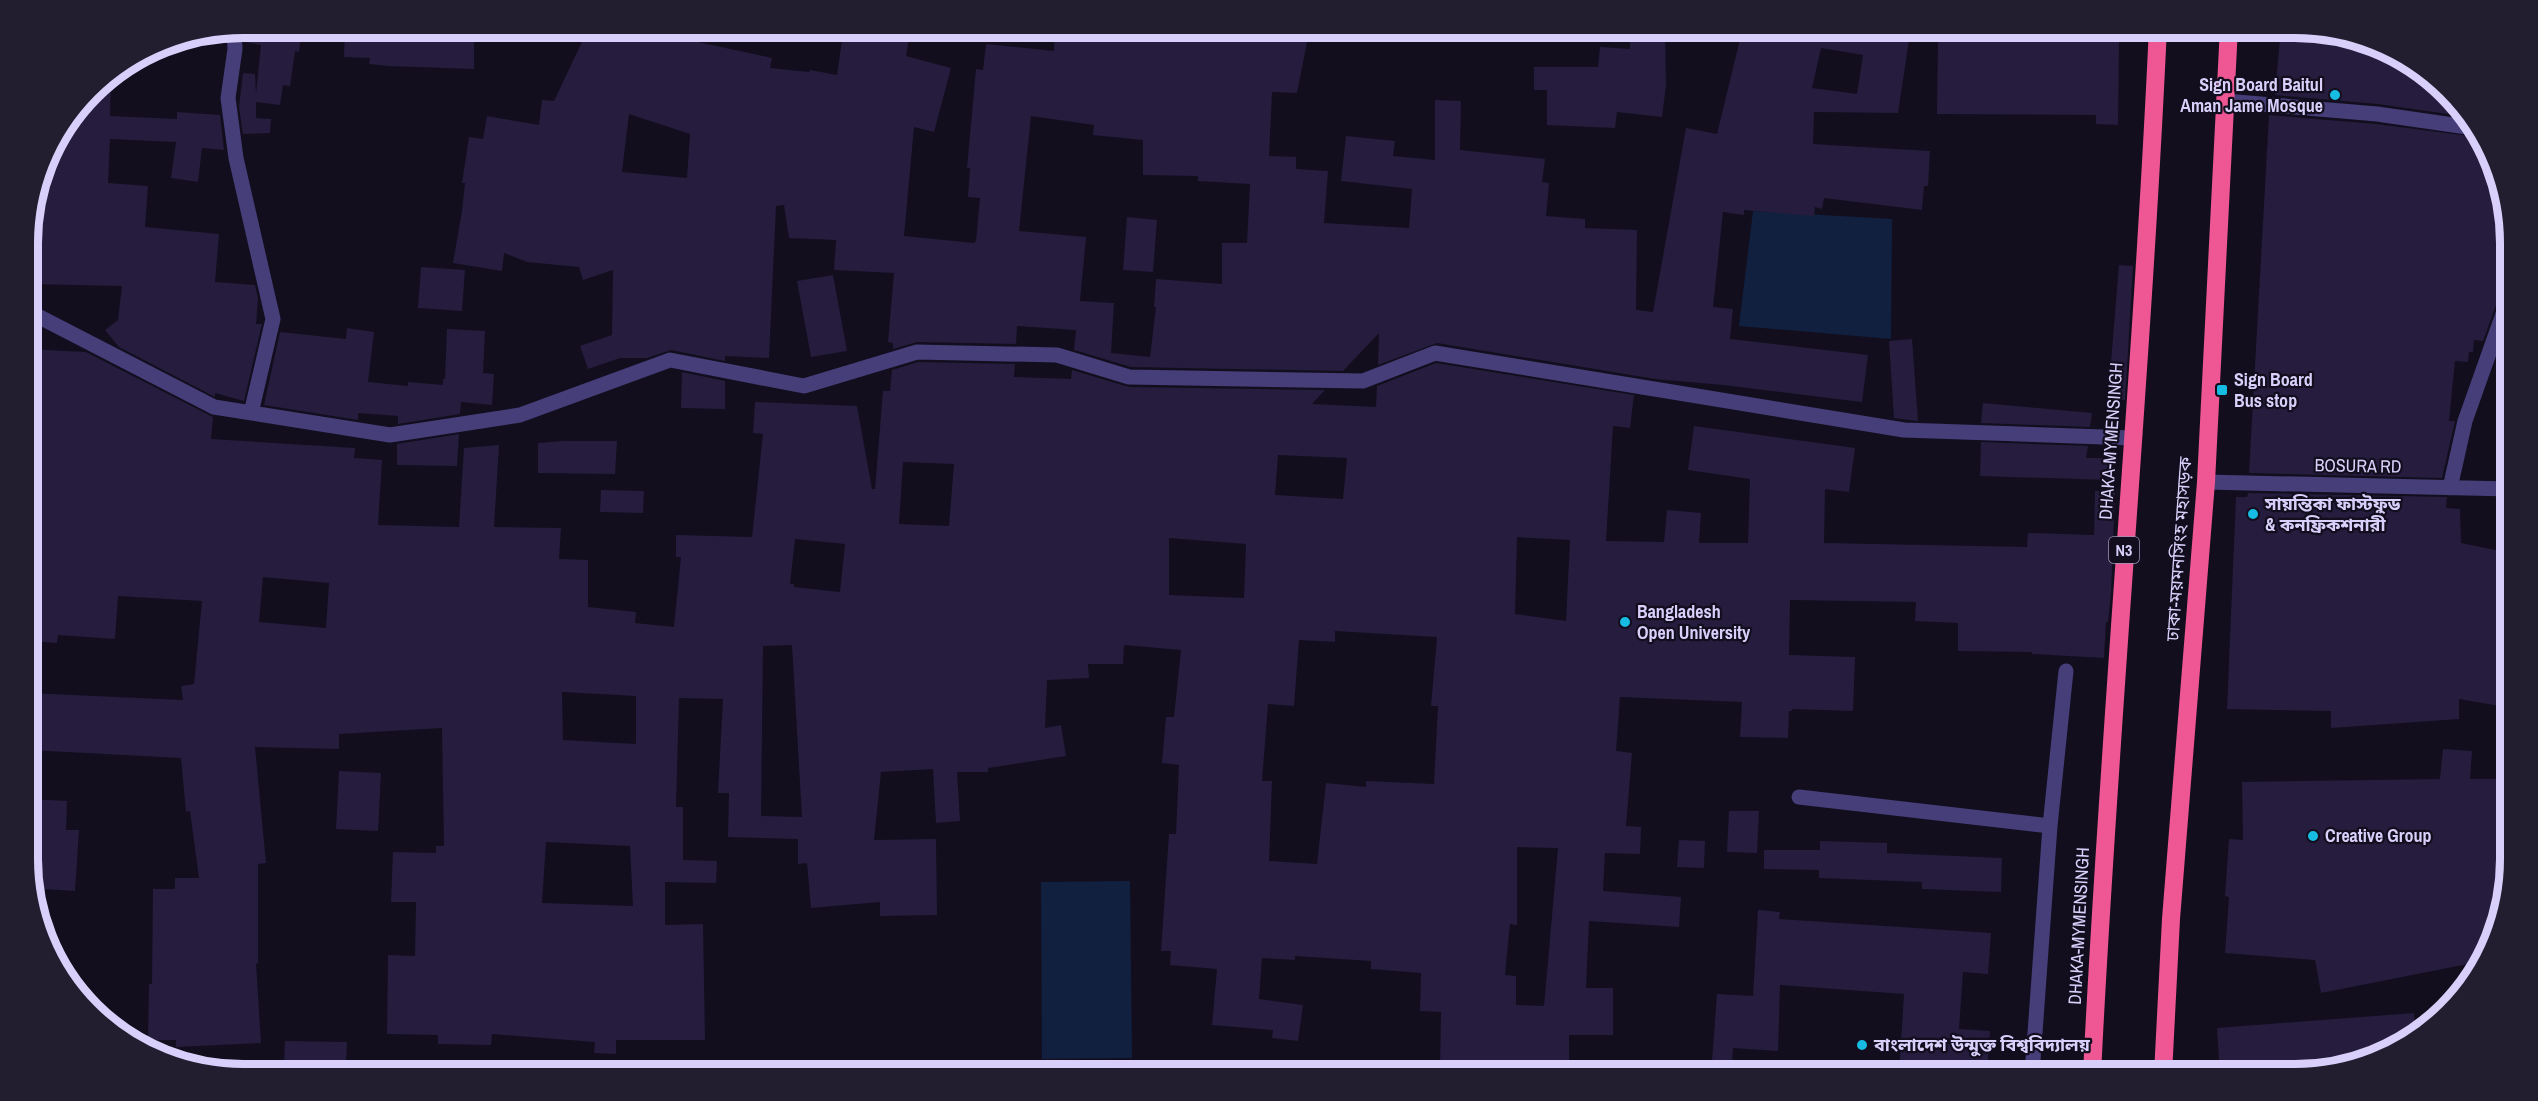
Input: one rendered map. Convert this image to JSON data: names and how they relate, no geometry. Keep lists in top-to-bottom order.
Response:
{
  "streets": {
    "highway": ["DHAKA-MYMENSINGH", "ঢাকা-ময়মনসিংহ মহাসড়ক", "N3"],
    "street": ["BOSURA RD"]
  },
  "crossings": [
    ["BOSURA RD", "ঢাকা-ময়মনসিংহ মহাসড়ক"]
  ],
  "places": {
    "other": [
      "Sign Board Baitul Aman Jame Mosque",
      "সায়ন্তিকা ফাস্টফুড & কনফ্রিকশনারী",
      "Bangladesh Open University",
      "Creative Group",
      "বাংলাদেশ উন্মুক্ত বিশ্ববিদ্যালয়"
    ],
    "transit": ["Sign Board Bus stop"]
  }
}
